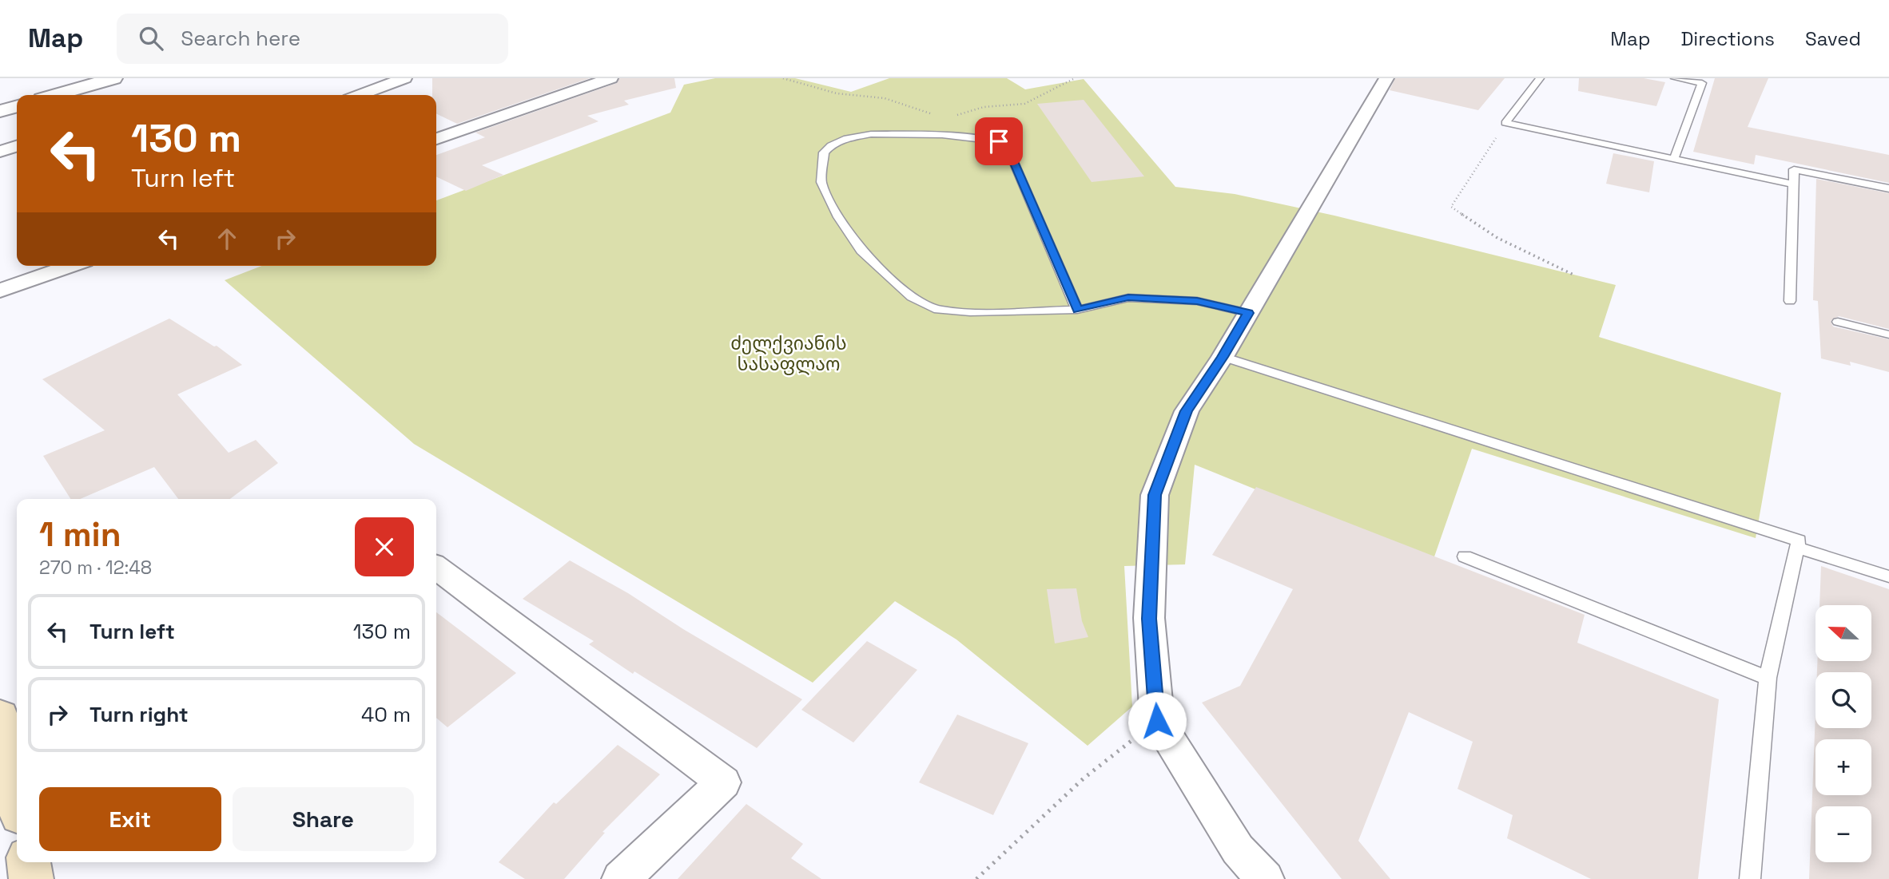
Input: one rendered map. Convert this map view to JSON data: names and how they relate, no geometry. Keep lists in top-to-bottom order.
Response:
{
  "parks": ["ძელქვიანის სასაფლაო"],
  "north": "left",
  "page": {
    "header": "Map",
    "search": "Search here",
    "nav": ["Map", "Directions", "Saved"],
    "turn": ["130 m", "Turn left"],
    "heading": ["1 min", "270 m · 12:48"],
    "list": [
      {
        "name": "Turn left",
        "value": "130 m"
      },
      {
        "name": "Turn right",
        "value": "40 m"
      }
    ],
    "map_buttons": ["+", "−"],
    "buttons": ["Exit", "Share"]
  }
}
